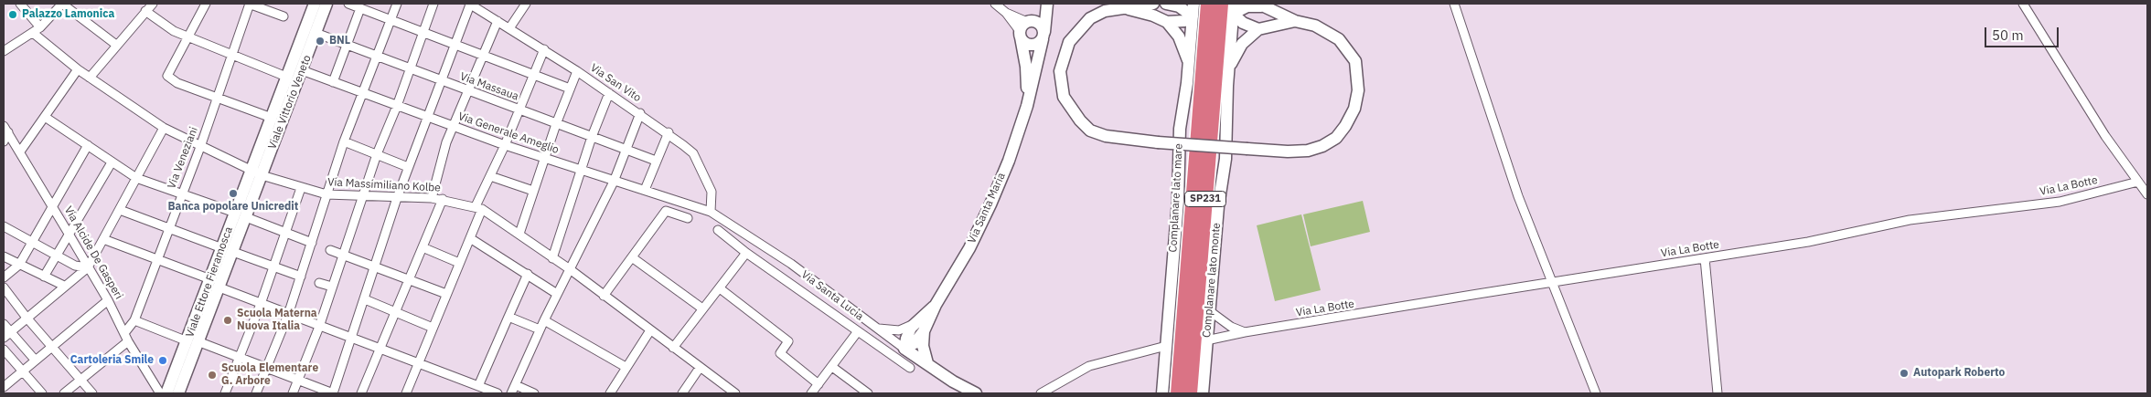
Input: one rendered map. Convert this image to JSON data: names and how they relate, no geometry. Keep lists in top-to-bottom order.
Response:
{
  "streets": {
    "highway": ["SP231"],
    "main road": [
      "Viale Vittorio Veneto",
      "Complanare lato mare",
      "Via Santa Maria",
      "Complanare lato monte",
      "Viale Ettore Fieramosca",
      "Via Santa Lucia"
    ],
    "street": [
      "Via San Vito",
      "Via Massaua",
      "Via Generale Ameglio",
      "Via Veneziani",
      "Via Massimiliano Kolbe",
      "Via La Botte",
      "Via Alcide De Gasperi"
    ]
  },
  "crossings": [
    ["Via San Vito", "Via Generale Ameglio"],
    ["Via San Vito", "Via Santa Lucia"],
    ["Via Massaua", "Viale Vittorio Veneto"],
    ["Viale Vittorio Veneto", "Via Generale Ameglio"],
    ["Viale Vittorio Veneto", "Via Massimiliano Kolbe"],
    ["Viale Vittorio Veneto", "Viale Ettore Fieramosca"],
    ["Via Generale Ameglio", "Via Santa Lucia"],
    ["Via Veneziani", "Via Massimiliano Kolbe"],
    ["Via Veneziani", "Via Alcide De Gasperi"],
    ["Via Massimiliano Kolbe", "Viale Ettore Fieramosca"],
    ["Via La Botte", "Complanare lato monte"],
    ["Via Santa Maria", "Via Santa Lucia"]
  ],
  "places": [
    "Palazzo Lamonica",
    "BNL",
    "Banca popolare Unicredit",
    "Scuola Materna Nuova Italia",
    "Cartoleria Smile",
    "Autopark Roberto",
    "Scuola Elementare G. Arbore"
  ],
  "scale_bar": "50 m"
}
